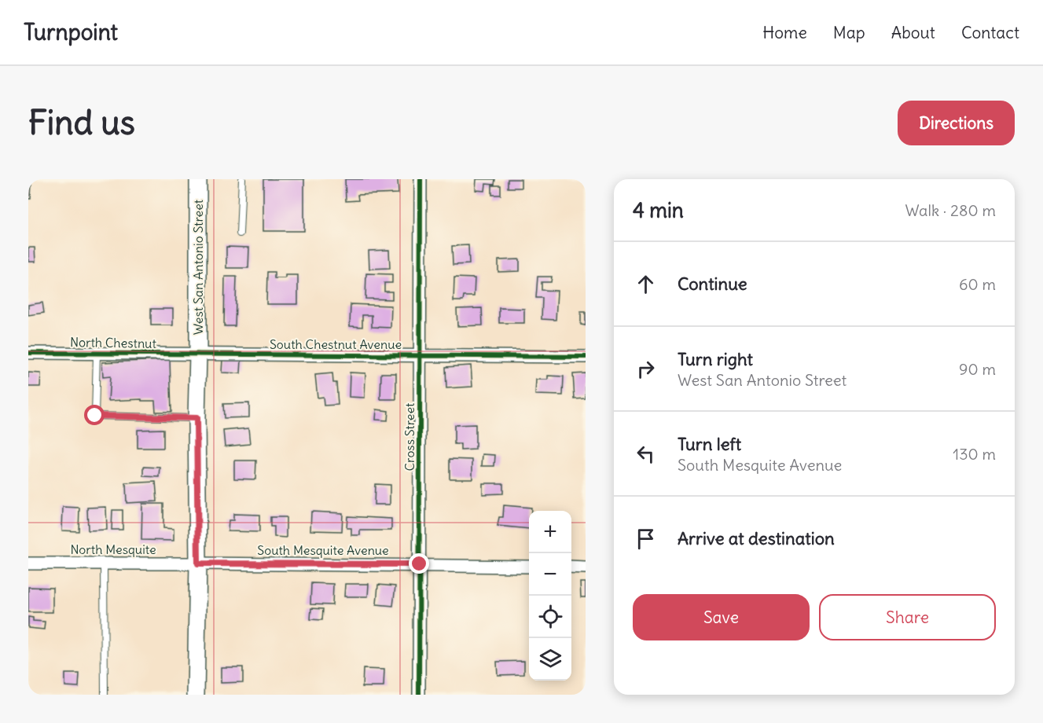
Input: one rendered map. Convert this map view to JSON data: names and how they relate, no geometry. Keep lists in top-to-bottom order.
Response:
{
  "streets": {
    "main road": ["West San Antonio Street"],
    "street": [
      "North Chestnut",
      "South Chestnut Avenue",
      "Cross Street",
      "North Mesquite",
      "South Mesquite Avenue"
    ]
  },
  "crossings": [
    ["West San Antonio Street", "North Chestnut"],
    ["West San Antonio Street", "South Chestnut Avenue"],
    ["West San Antonio Street", "North Mesquite"],
    ["West San Antonio Street", "South Mesquite Avenue"],
    ["North Chestnut", "South Chestnut Avenue"],
    ["South Chestnut Avenue", "Cross Street"],
    ["Cross Street", "South Mesquite Avenue"],
    ["North Mesquite", "South Mesquite Avenue"]
  ],
  "page": {
    "header": "Turnpoint",
    "nav": [
      "Home",
      "Map",
      "About",
      "Contact"
    ],
    "buttons": [
      "Directions",
      ["Save", "Share"]
    ],
    "title": "Find us",
    "heading": ["4 min", "Walk · 280 m"],
    "list": [
      ["Continue", "60 m"],
      ["Turn right", "West San Antonio Street", "90 m"],
      ["Turn left", "South Mesquite Avenue", "130 m"],
      "Arrive at destination"
    ],
    "map_buttons": ["+", "−"]
  }
}
